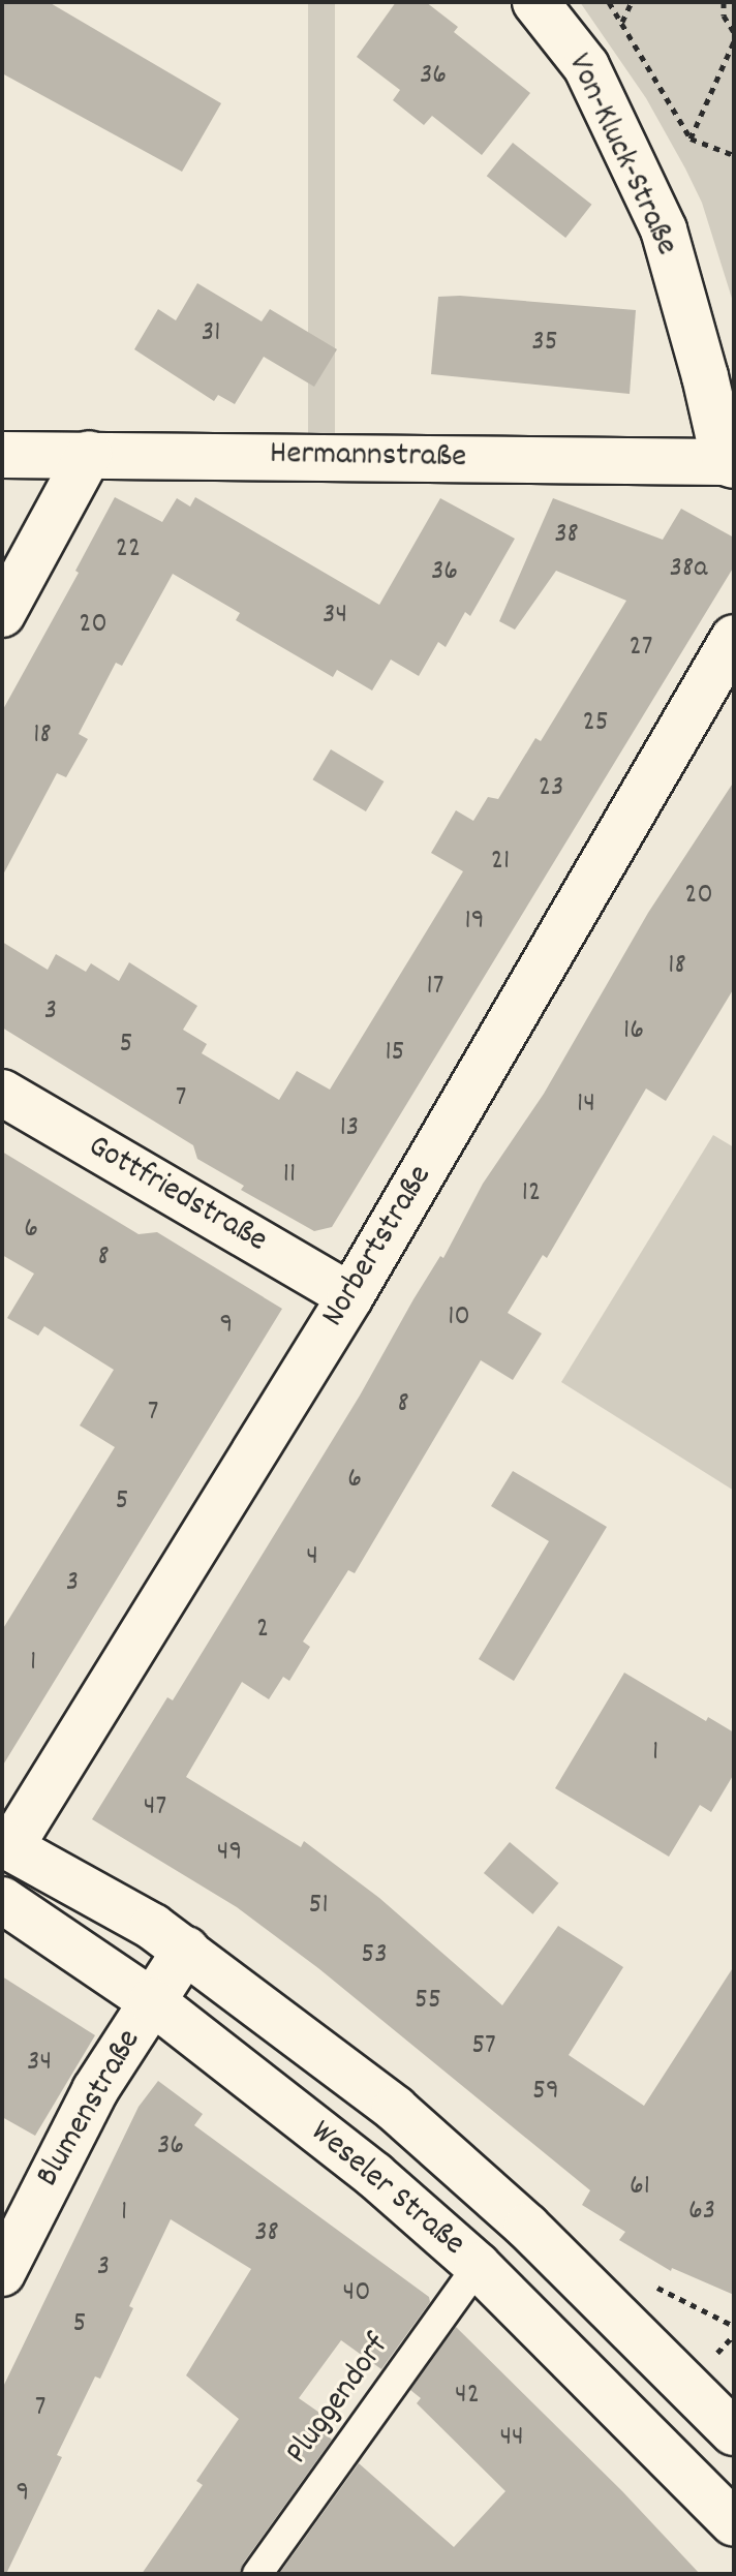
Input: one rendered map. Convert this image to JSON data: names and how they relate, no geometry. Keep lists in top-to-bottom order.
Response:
{
  "streets": {
    "street": [
      "Von-Kluck-Straße",
      "Hermannstraße",
      "Gottfriedstraße",
      "Norbertstraße",
      "Blumenstraße",
      "Weseler Straße"
    ],
    "lane": ["Pluggendorf"]
  },
  "crossings": [
    ["Von-Kluck-Straße", "Hermannstraße"],
    ["Gottfriedstraße", "Norbertstraße"],
    ["Norbertstraße", "Weseler Straße"],
    ["Blumenstraße", "Weseler Straße"],
    ["Weseler Straße", "Pluggendorf"]
  ],
  "house_numbers": [
    "36",
    "31",
    "35",
    "38",
    "22",
    "38a",
    "36",
    "34",
    "20",
    "27",
    "25",
    "18",
    "23",
    "21",
    "20",
    "19",
    "18",
    "17",
    "3",
    "16",
    "5",
    "15",
    "7",
    "14",
    "13",
    "11",
    "12",
    "6",
    "8",
    "10",
    "9",
    "8",
    "7",
    "6",
    "5",
    "4",
    "3",
    "2",
    "1",
    "1",
    "47",
    "49",
    "51",
    "53",
    "55",
    "57",
    "34",
    "59",
    "36",
    "61",
    "63",
    "1",
    "38",
    "3",
    "40",
    "5",
    "42",
    "7",
    "44",
    "9"
  ]
}
